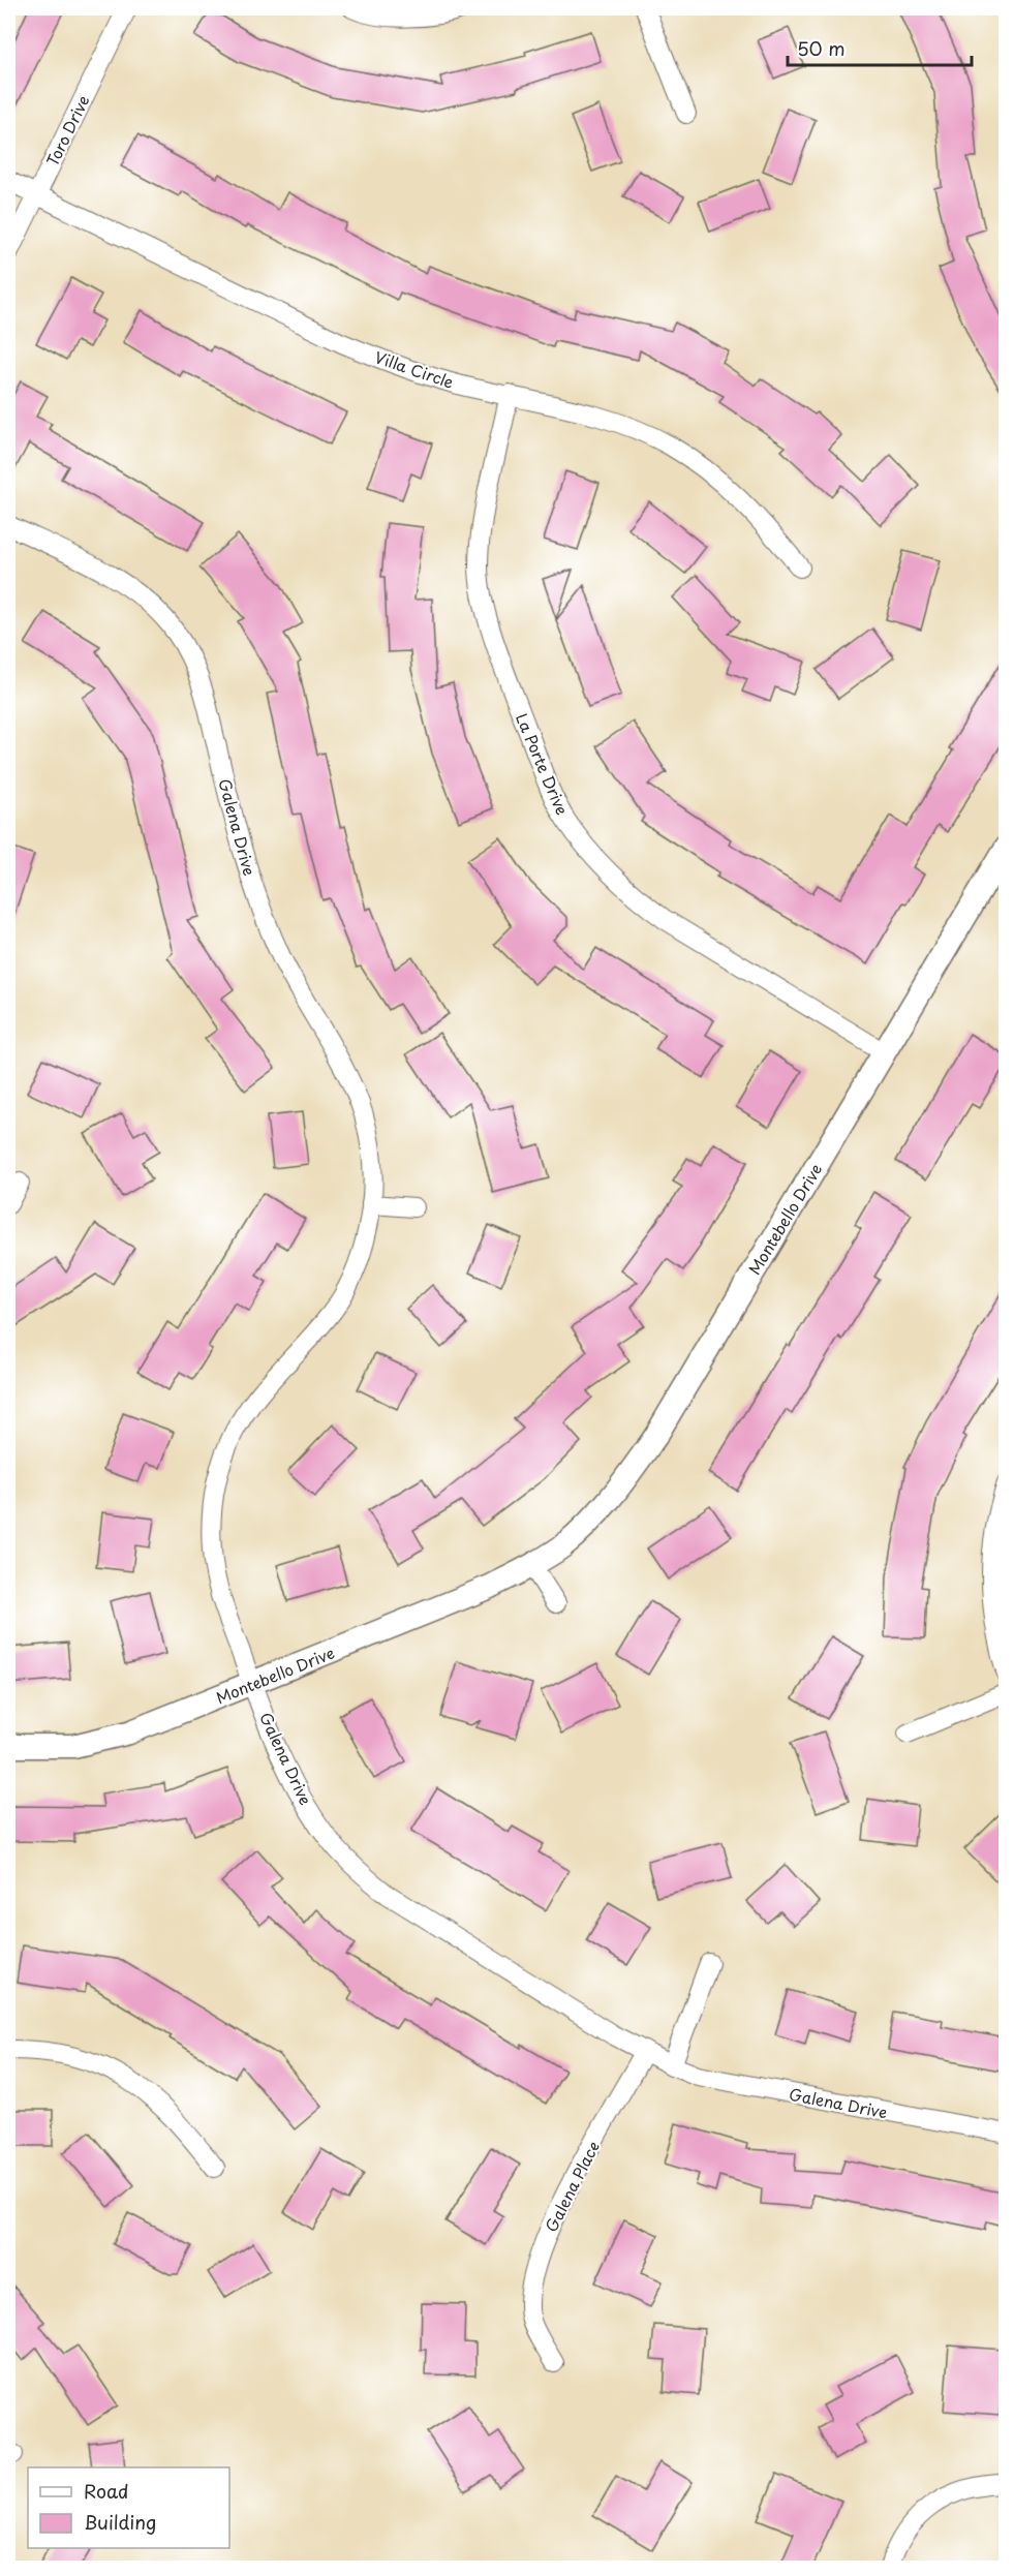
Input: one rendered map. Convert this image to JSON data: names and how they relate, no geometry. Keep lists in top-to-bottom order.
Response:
{
  "streets": {
    "street": [
      "Toro Drive",
      "Villa Circle",
      "La Porte Drive",
      "Galena Drive",
      "Montebello Drive",
      "Galena Place"
    ]
  },
  "crossings": [
    ["Toro Drive", "Villa Circle"],
    ["Villa Circle", "La Porte Drive"],
    ["La Porte Drive", "Montebello Drive"],
    ["Galena Drive", "Montebello Drive"],
    ["Galena Drive", "Galena Place"]
  ],
  "legend": ["Road", "Building"],
  "scale_bar": "50 m"
}
